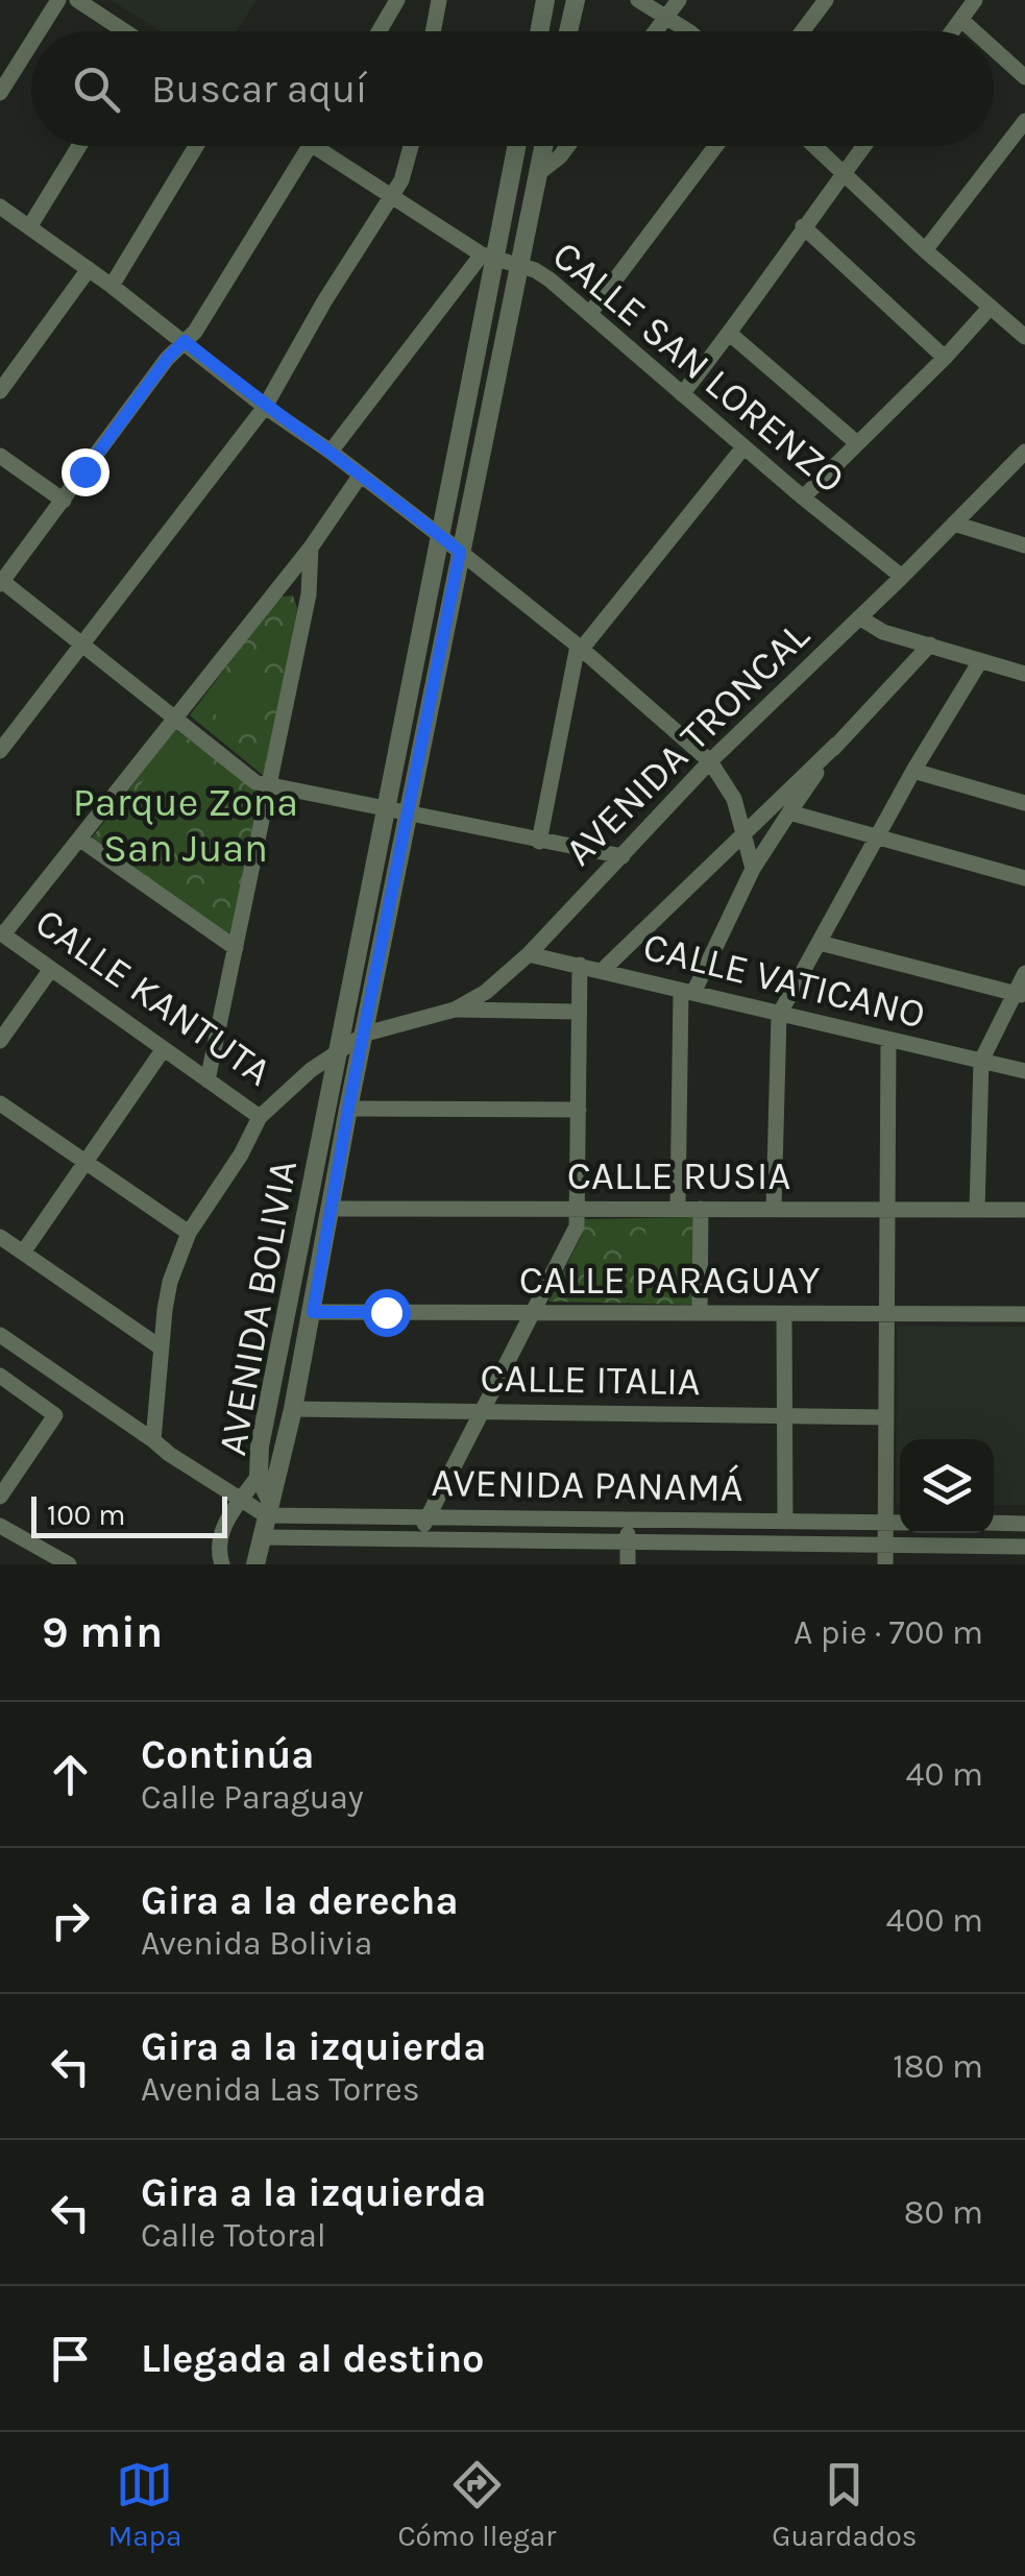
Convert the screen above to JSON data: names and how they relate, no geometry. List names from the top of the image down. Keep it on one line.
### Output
{"streets":{"street":["CALLE SAN LORENZO","AVENIDA TRONCAL","CALLE VATICANO","CALLE KANTUTA","CALLE RUSIA","CALLE PARAGUAY","AVENIDA BOLIVIA","CALLE ITALIA","AVENIDA PANAMÁ"]},"crossings":[["CALLE SAN LORENZO","AVENIDA TRONCAL"],["CALLE SAN LORENZO","AVENIDA BOLIVIA"],["AVENIDA TRONCAL","CALLE VATICANO"],["AVENIDA TRONCAL","CALLE KANTUTA"],["AVENIDA TRONCAL","AVENIDA BOLIVIA"],["CALLE KANTUTA","AVENIDA BOLIVIA"],["CALLE RUSIA","AVENIDA BOLIVIA"],["CALLE PARAGUAY","AVENIDA BOLIVIA"],["AVENIDA BOLIVIA","CALLE ITALIA"],["AVENIDA BOLIVIA","AVENIDA PANAMÁ"]],"parks":["Parque Zona San Juan"],"scale_bar":"100 m","page":{"search":"Buscar aquí","scale":"100 m","heading":["9 min","A pie · 700 m"],"list":[["Continúa","Calle Paraguay","40 m"],["Gira a la derecha","Avenida Bolivia","400 m"],["Gira a la izquierda","Avenida Las Torres","180 m"],["Gira a la izquierda","Calle Totoral","80 m"],"Llegada al destino"],"nav":["Mapa","Cómo llegar","Guardados"]}}
